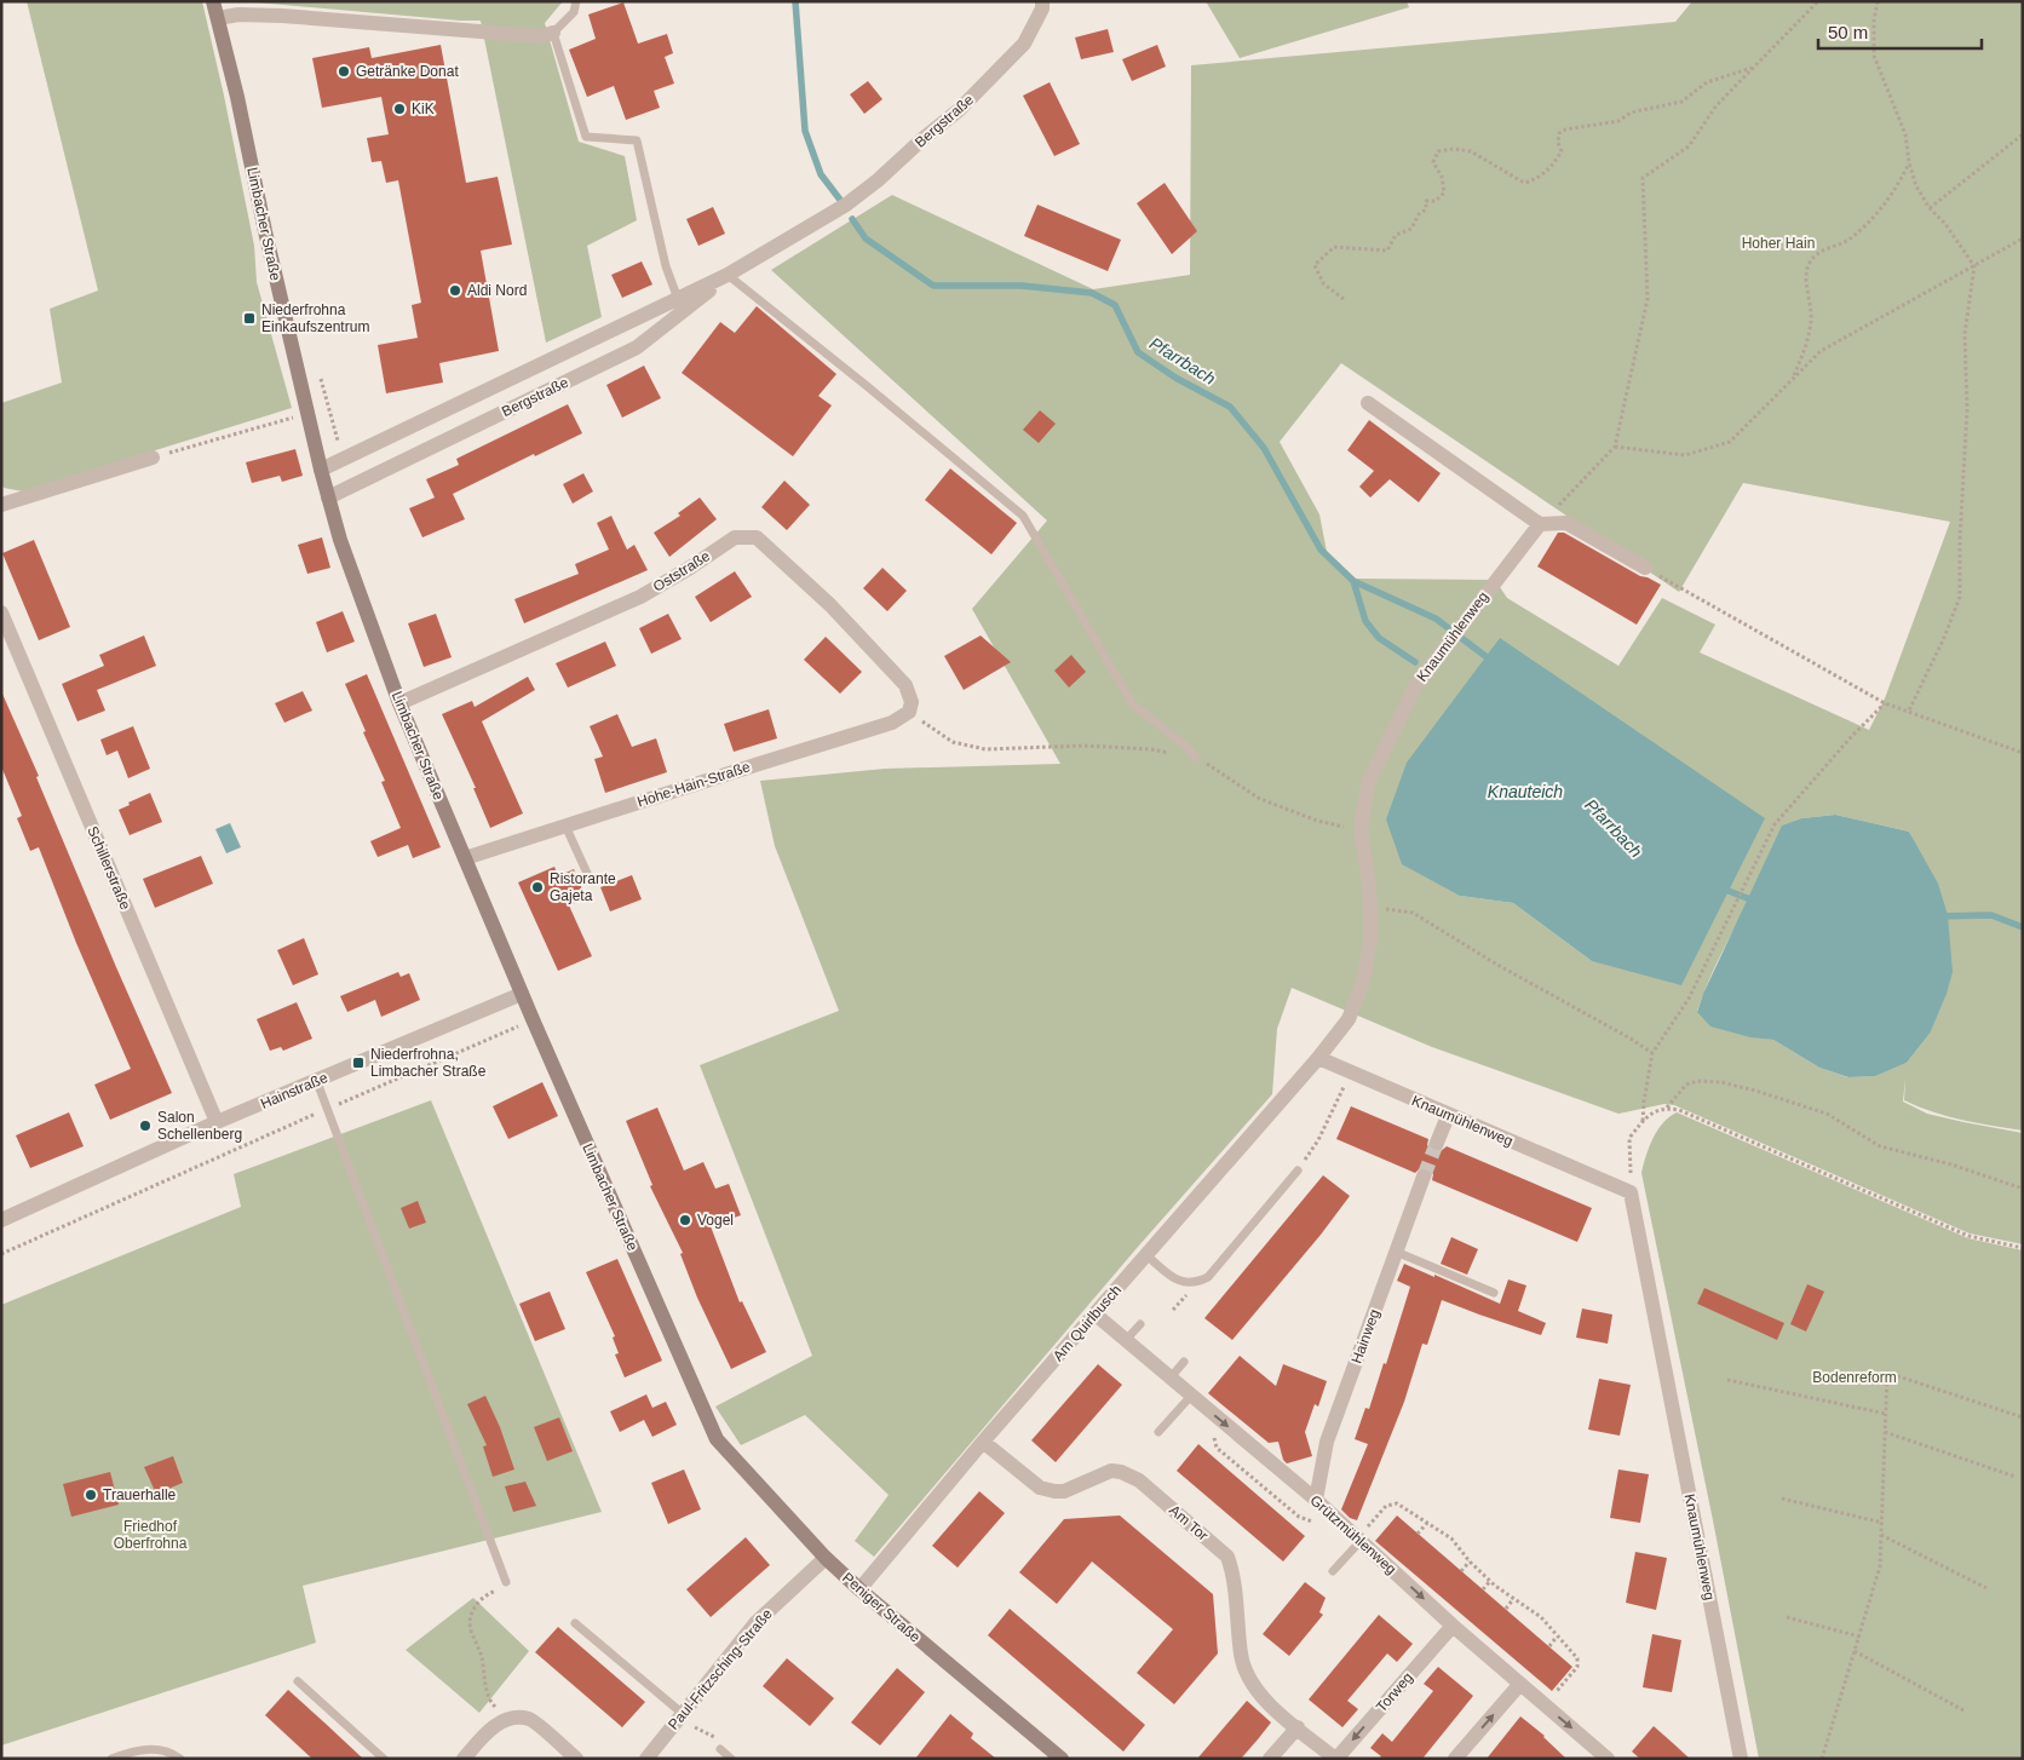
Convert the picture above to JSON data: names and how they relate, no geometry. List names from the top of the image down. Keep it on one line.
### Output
{"streets":{"street":["Bergstraße","Limbacher Straße","Oststraße","Knaumühlenweg","Hohe-Hain-Straße","Schillerstraße","Hainstraße","Am Quirlbusch","Hainweg","Am Tor","Grützmühlenweg","Peniger Straße","Paul-Fritzsching-Straße","Torweg"]},"crossings":[["Bergstraße","Limbacher Straße"],["Limbacher Straße","Oststraße"],["Limbacher Straße","Hohe-Hain-Straße"],["Limbacher Straße","Hainstraße"],["Limbacher Straße","Peniger Straße"],["Oststraße","Hohe-Hain-Straße"],["Knaumühlenweg","Am Quirlbusch"],["Schillerstraße","Hainstraße"],["Am Quirlbusch","Am Tor"],["Am Quirlbusch","Grützmühlenweg"],["Am Quirlbusch","Peniger Straße"],["Hainweg","Grützmühlenweg"],["Am Tor","Torweg"],["Grützmühlenweg","Torweg"],["Peniger Straße","Paul-Fritzsching-Straße"]],"one_way":["Grützmühlenweg"],"water":["Pfarrbach","Knauteich"],"parks":["Hoher Hain","Bodenreform","Friedhof Oberfrohna"],"places":{"other":["Getränke Donat","KiK","Aldi Nord","Ristorante Gajeta","Salon Schellenberg","Vogel","Trauerhalle"],"transit":["Niederfrohna Einkaufszentrum","Niederfrohna, Limbacher Straße"]},"scale_bar":"50 m"}
